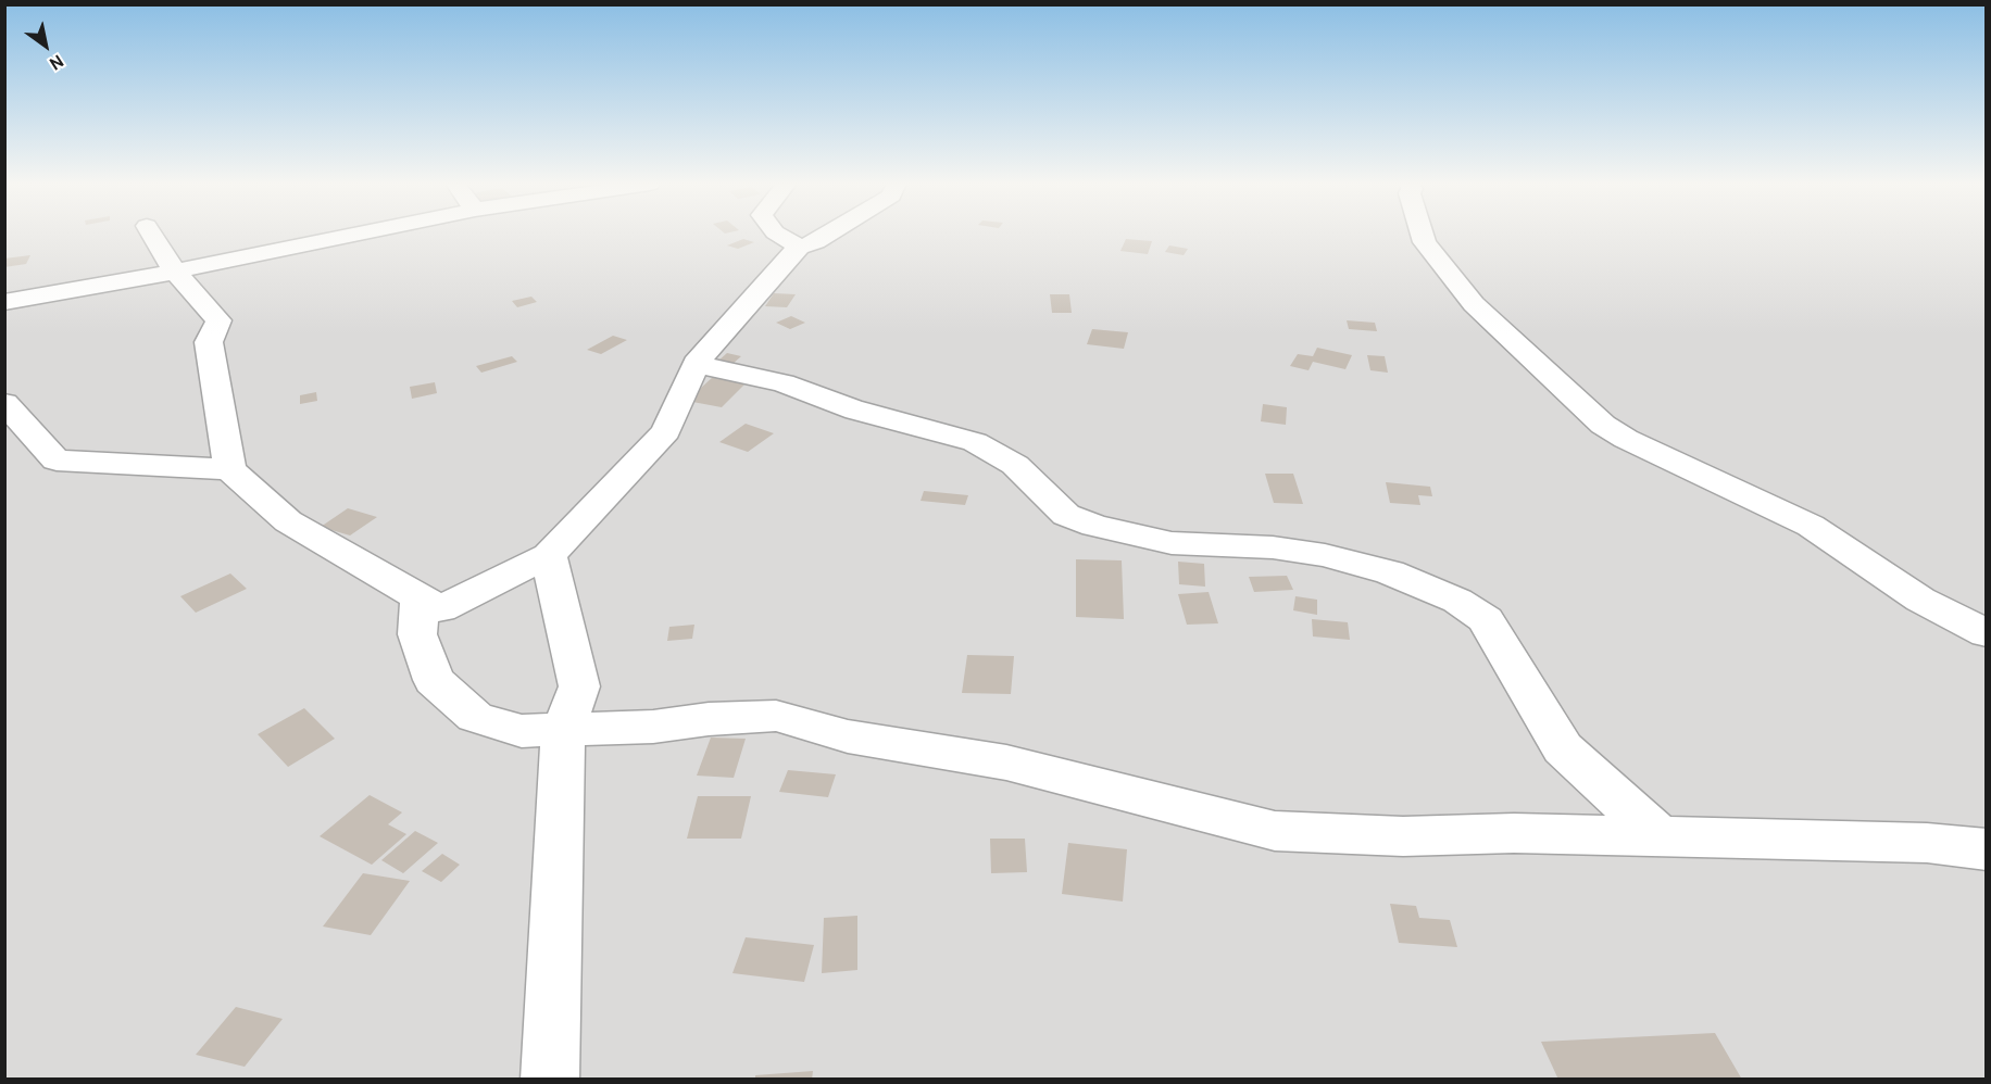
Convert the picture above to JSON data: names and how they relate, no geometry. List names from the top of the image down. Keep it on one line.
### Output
{"north":"bottom right"}
